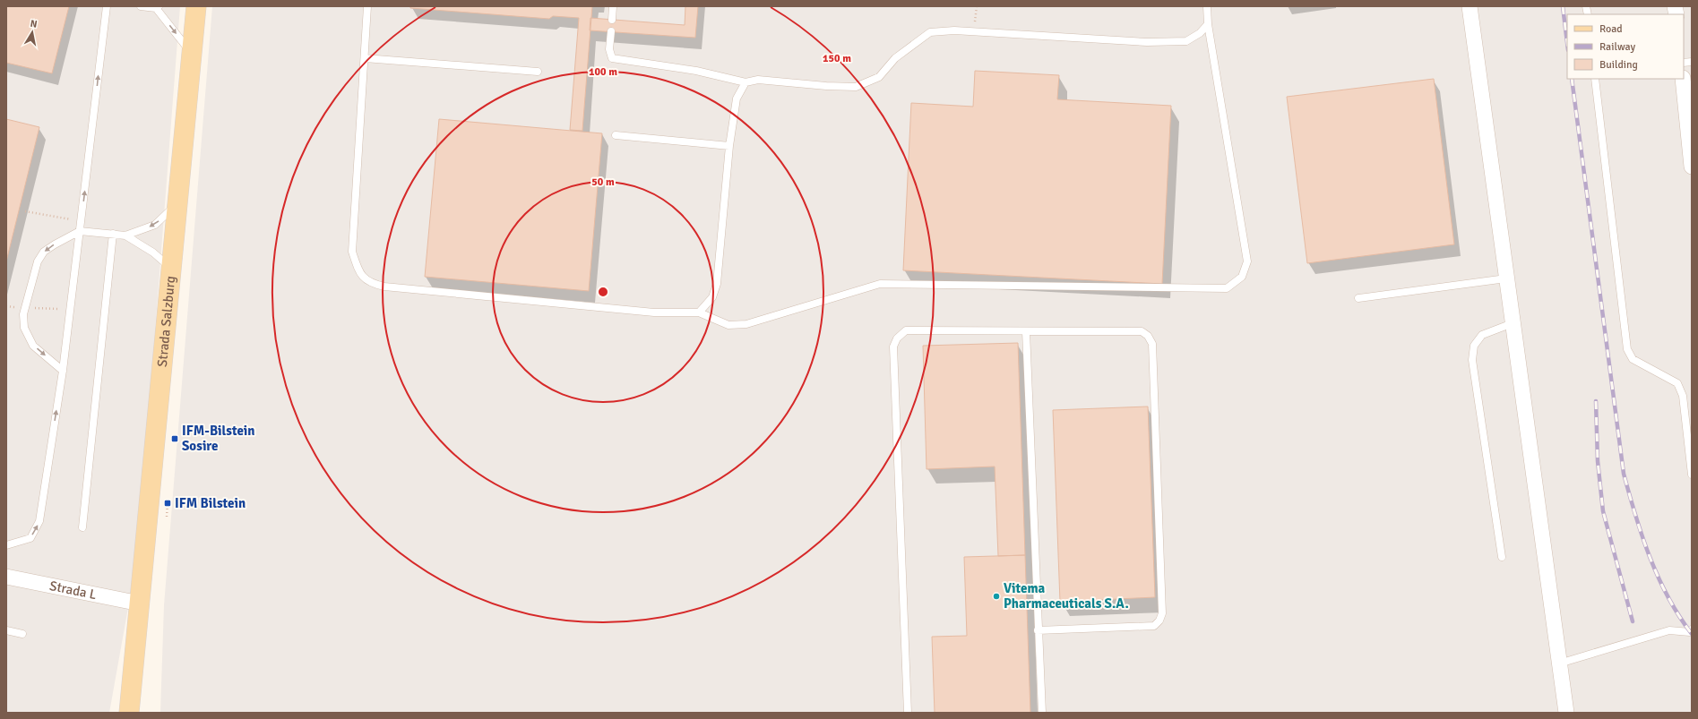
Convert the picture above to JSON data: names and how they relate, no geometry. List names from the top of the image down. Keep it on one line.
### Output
{"streets":{"main road":["Strada Salzburg"],"street":["Strada L"]},"crossings":[["Strada Salzburg","Strada L"]],"places":{"transit":["IFM-Bilstein Sosire","IFM Bilstein"],"other":["Vitema Pharmaceuticals S.A."]},"legend":["Road","Railway","Building"],"north":"top","rings":["150 m","100 m","50 m"]}
